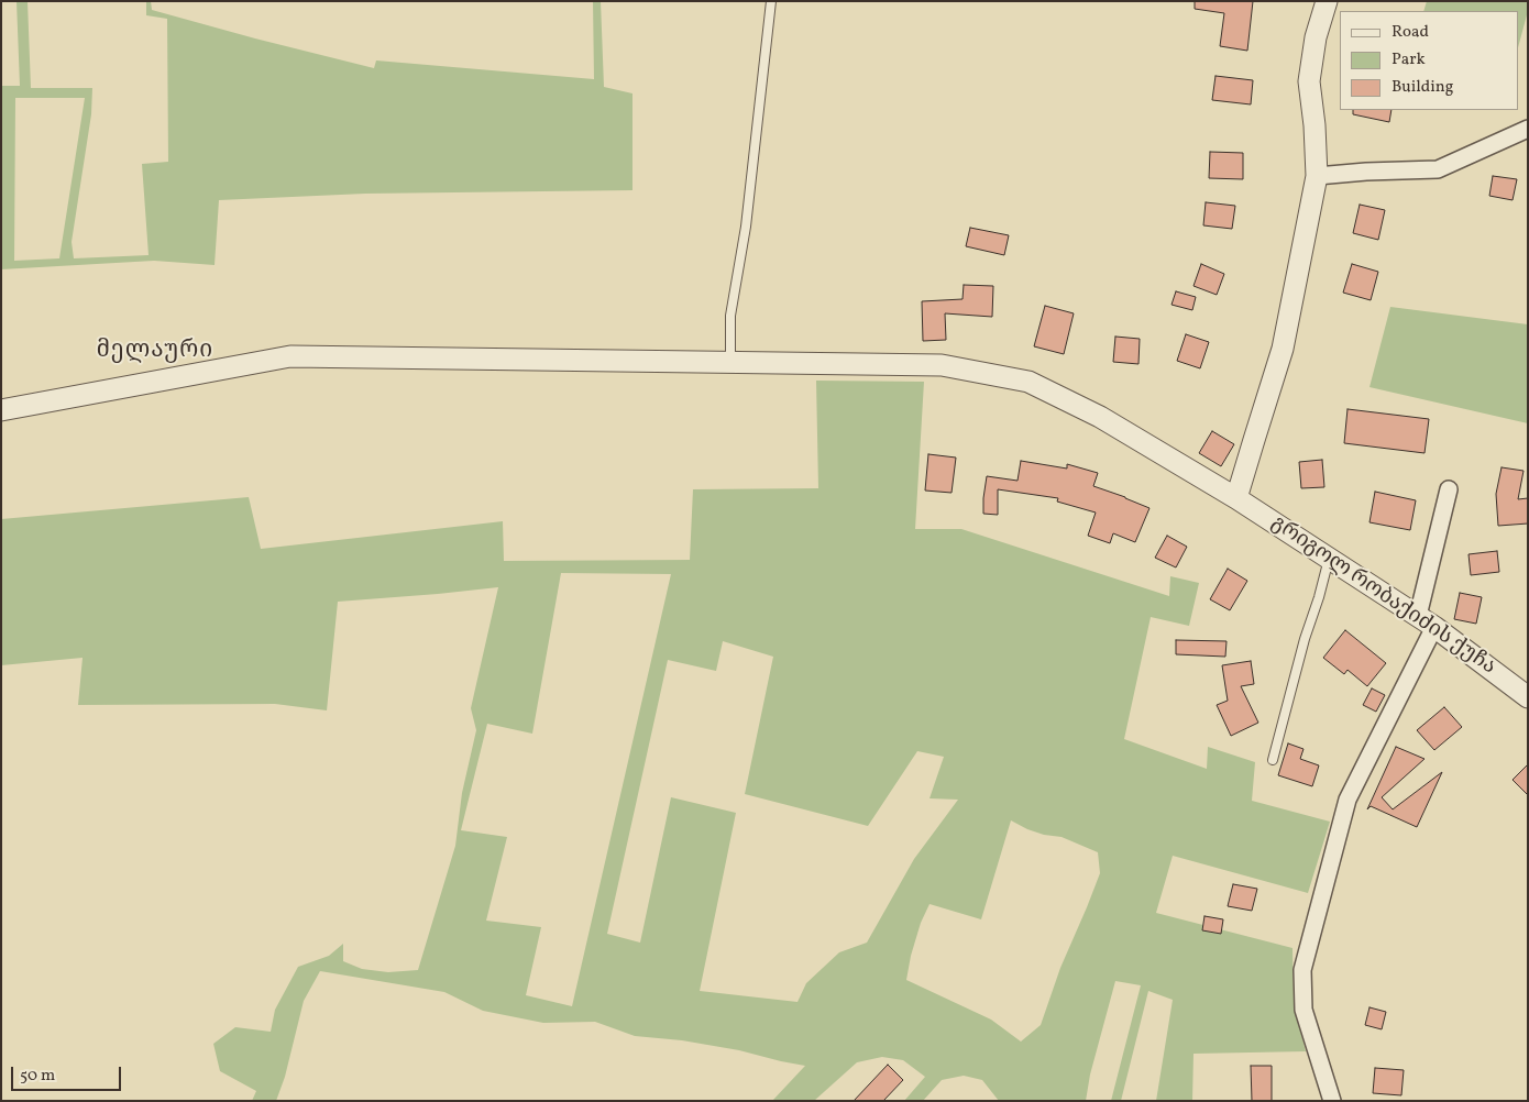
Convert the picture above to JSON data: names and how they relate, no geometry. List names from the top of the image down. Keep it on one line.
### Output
{"streets":{"street":["გრიგოლ რობაქიძის ქუჩა"]},"districts":["მელაური"],"legend":["Road","Park","Building"],"scale_bar":"50 m"}
